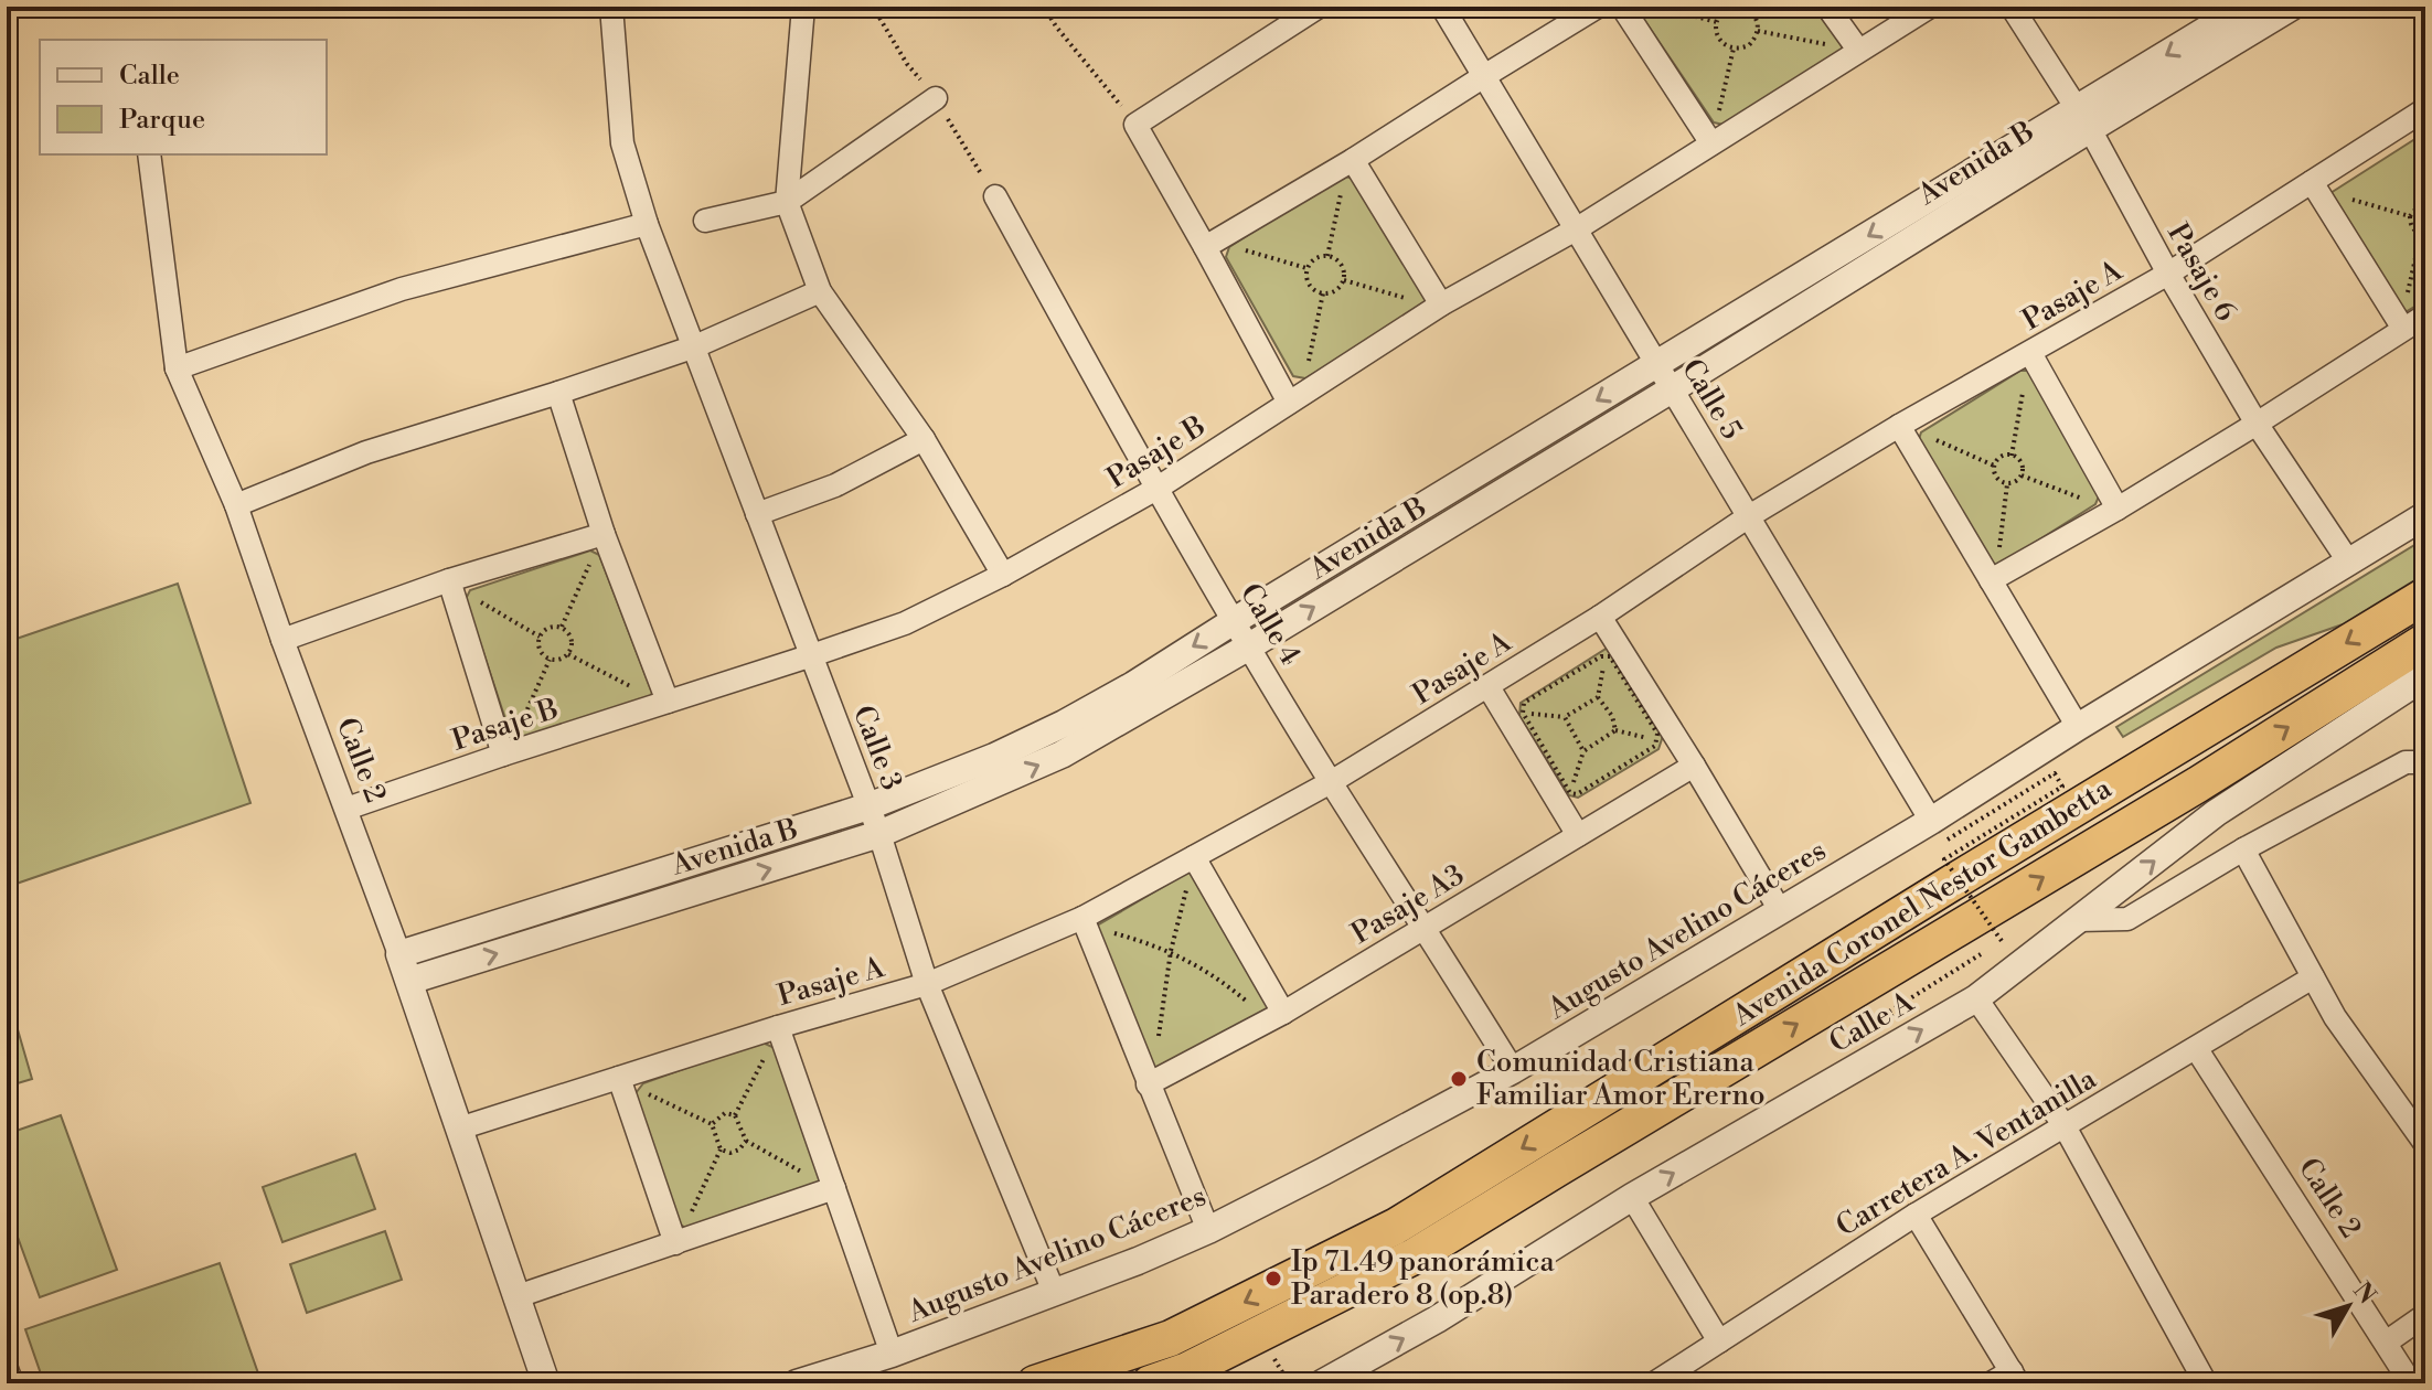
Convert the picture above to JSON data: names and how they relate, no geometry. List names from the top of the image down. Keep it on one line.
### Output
{"streets":{"highway":["Avenida Coronel Nestor Gambetta"],"street":["Avenida B","Pasaje 6","Pasaje A","Calle 5","Pasaje B","Calle 4","Calle 3","Calle 2","Pasaje A3","Augusto Avelino Cáceres","Calle A","Carretera A. Ventanilla"]},"crossings":[["Avenida B","Pasaje 6"],["Avenida B","Calle 5"],["Avenida B","Calle 4"],["Avenida B","Calle 3"],["Avenida B","Calle 2"],["Pasaje 6","Pasaje A"],["Pasaje 6","Augusto Avelino Cáceres"],["Pasaje A","Calle 5"],["Pasaje A","Calle 4"],["Pasaje A","Calle 3"],["Pasaje A","Calle 2"],["Calle 5","Pasaje B"],["Calle 5","Augusto Avelino Cáceres"],["Pasaje B","Calle 4"],["Pasaje B","Calle 3"],["Pasaje B","Calle 2"],["Calle 4","Pasaje A3"],["Calle 4","Augusto Avelino Cáceres"],["Calle 3","Augusto Avelino Cáceres"],["Calle 2","Carretera A. Ventanilla"]],"places":["Comunidad Cristiana Familiar Amor Ererno","Ip 71.49 panorámica Paradero 8 (op.8)"],"legend":["Calle","Parque"],"north":"top right"}
